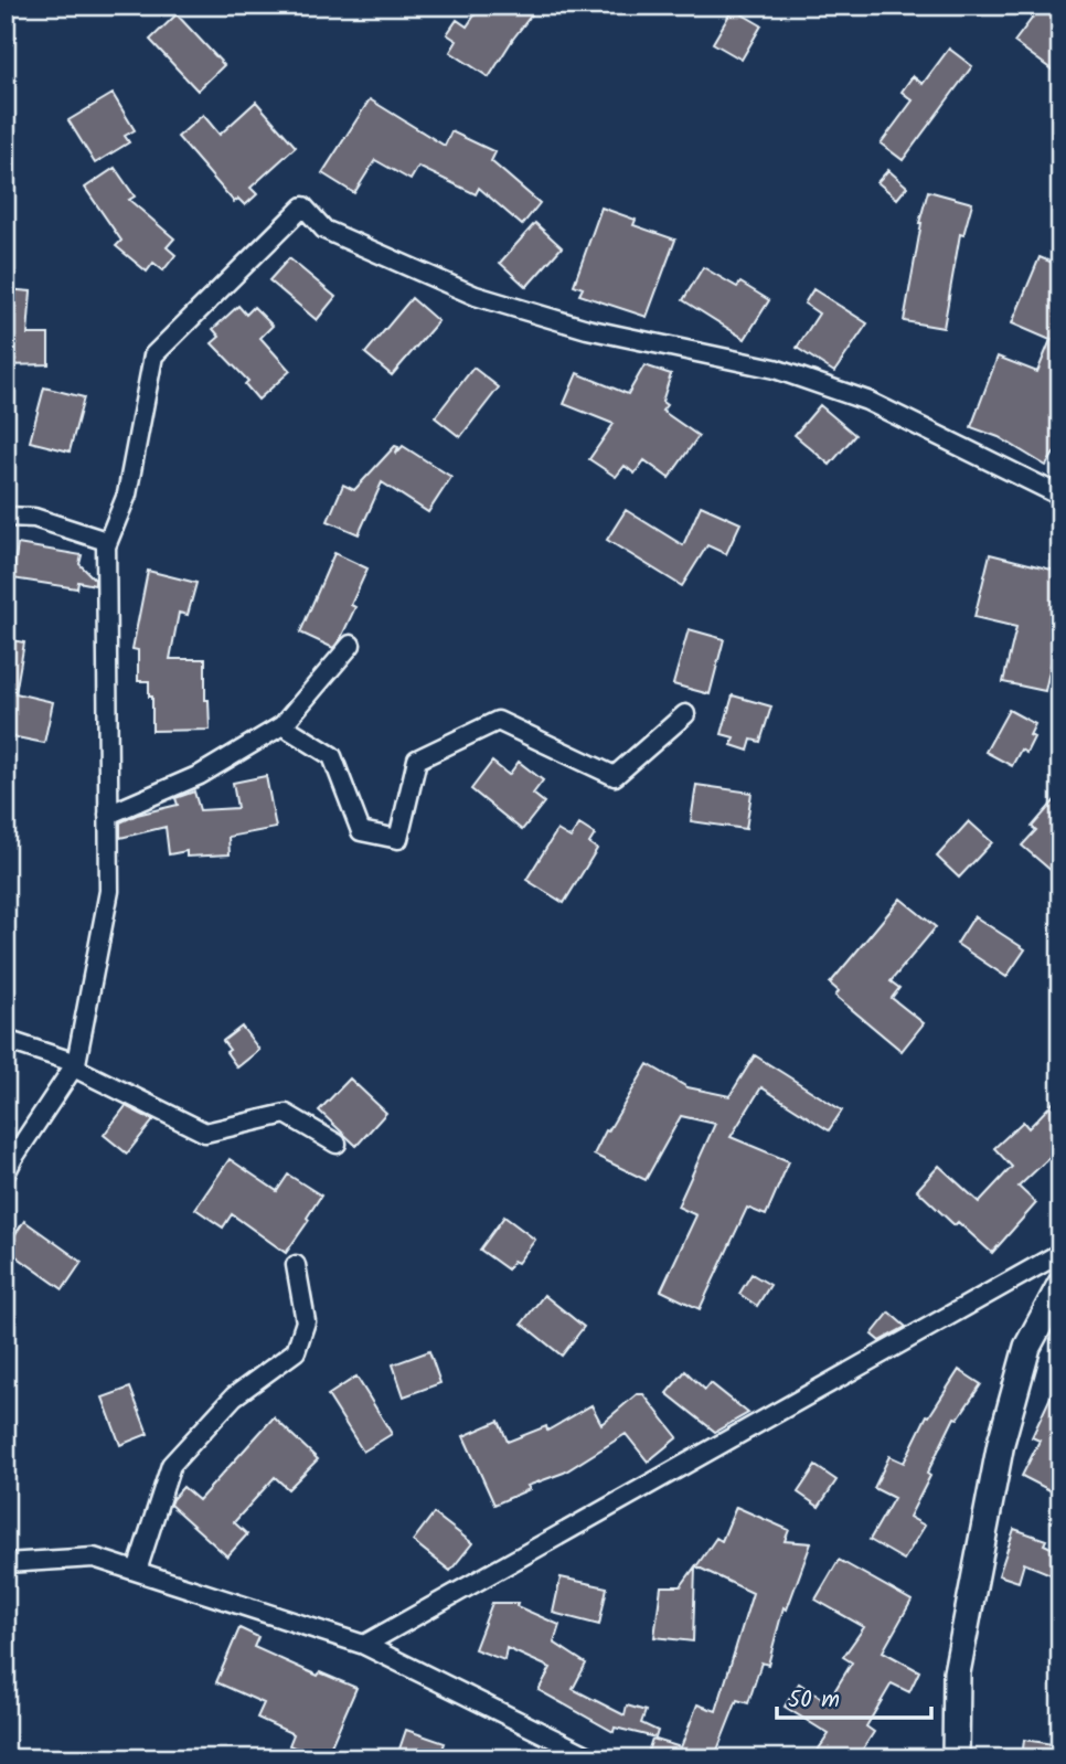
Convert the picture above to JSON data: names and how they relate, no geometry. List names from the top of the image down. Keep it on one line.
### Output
{"scale_bar":"50 m"}
